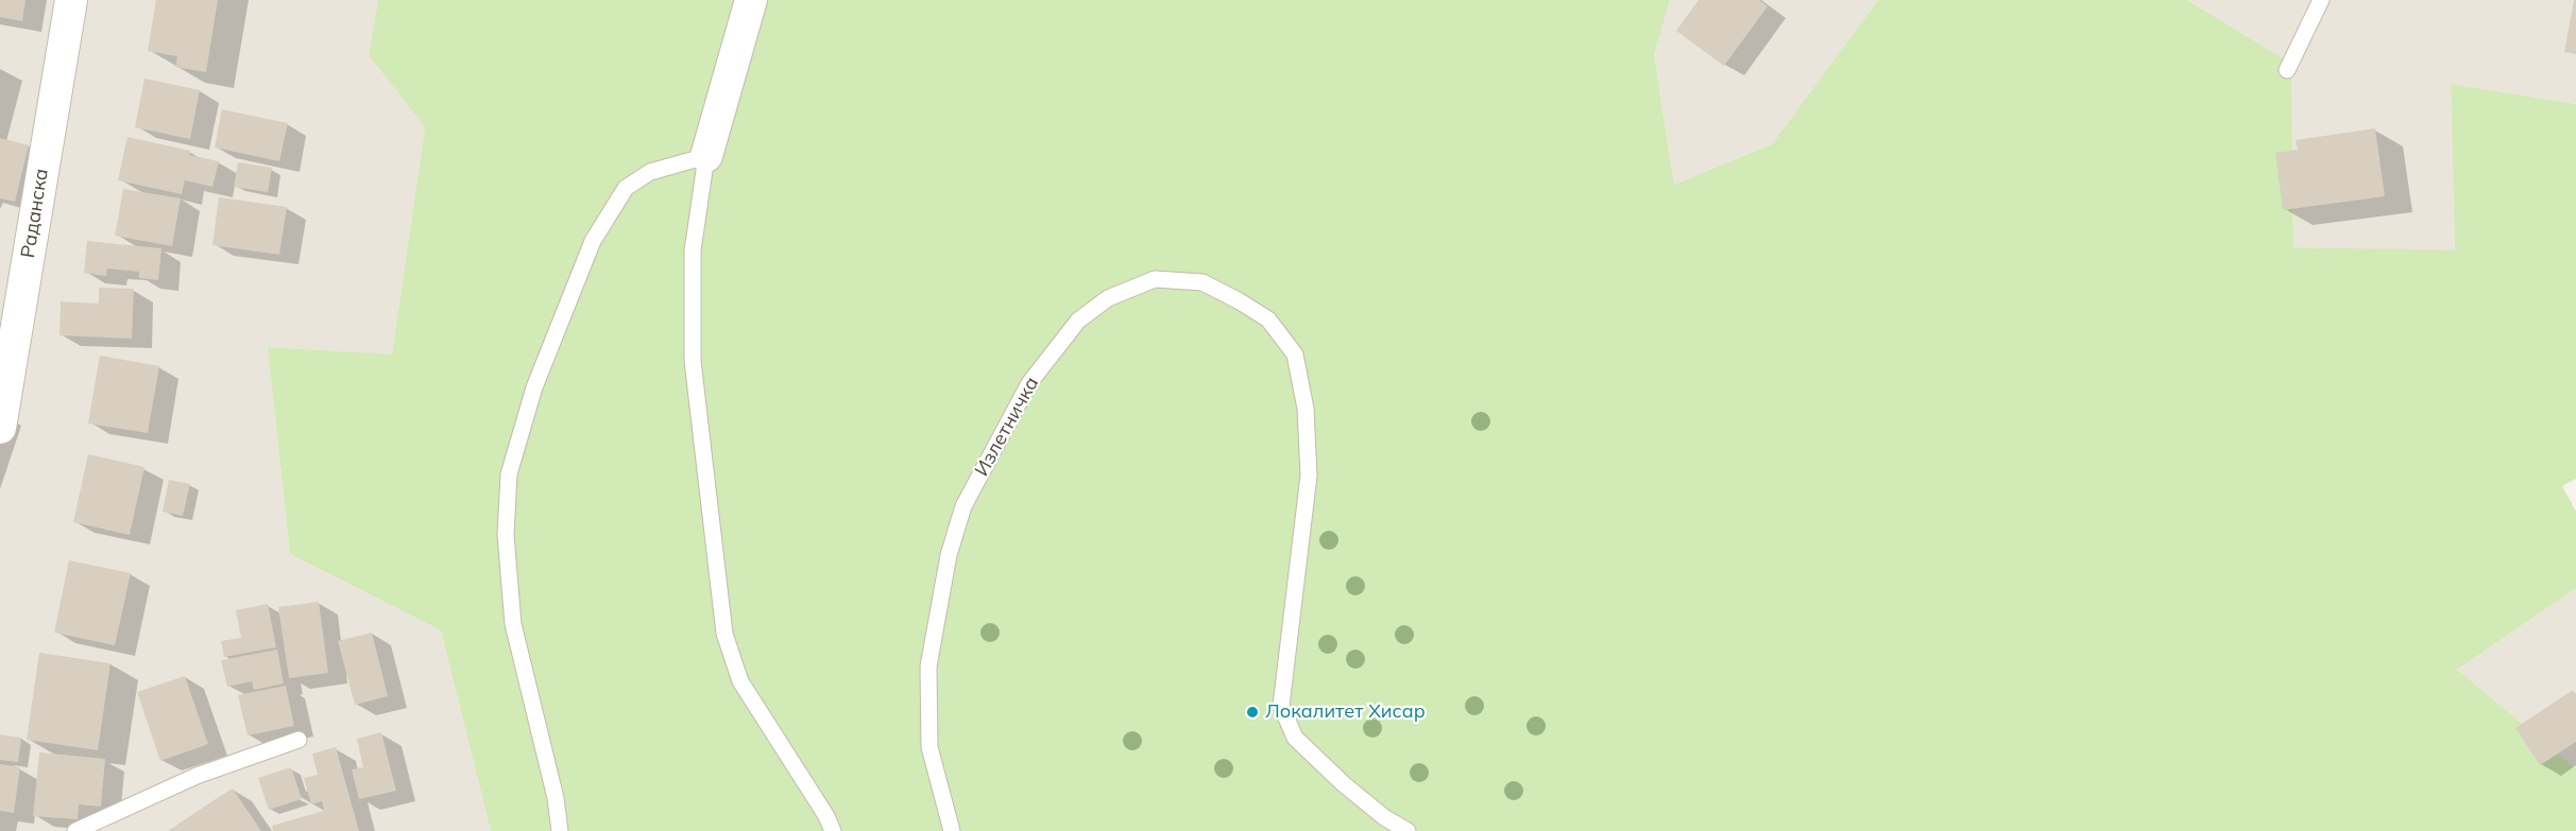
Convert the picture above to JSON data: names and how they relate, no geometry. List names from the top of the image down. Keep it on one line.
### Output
{"streets":{"street":["Раданска"],"lane":["Излетничка"]},"places":["Локалитет Хисар"]}
